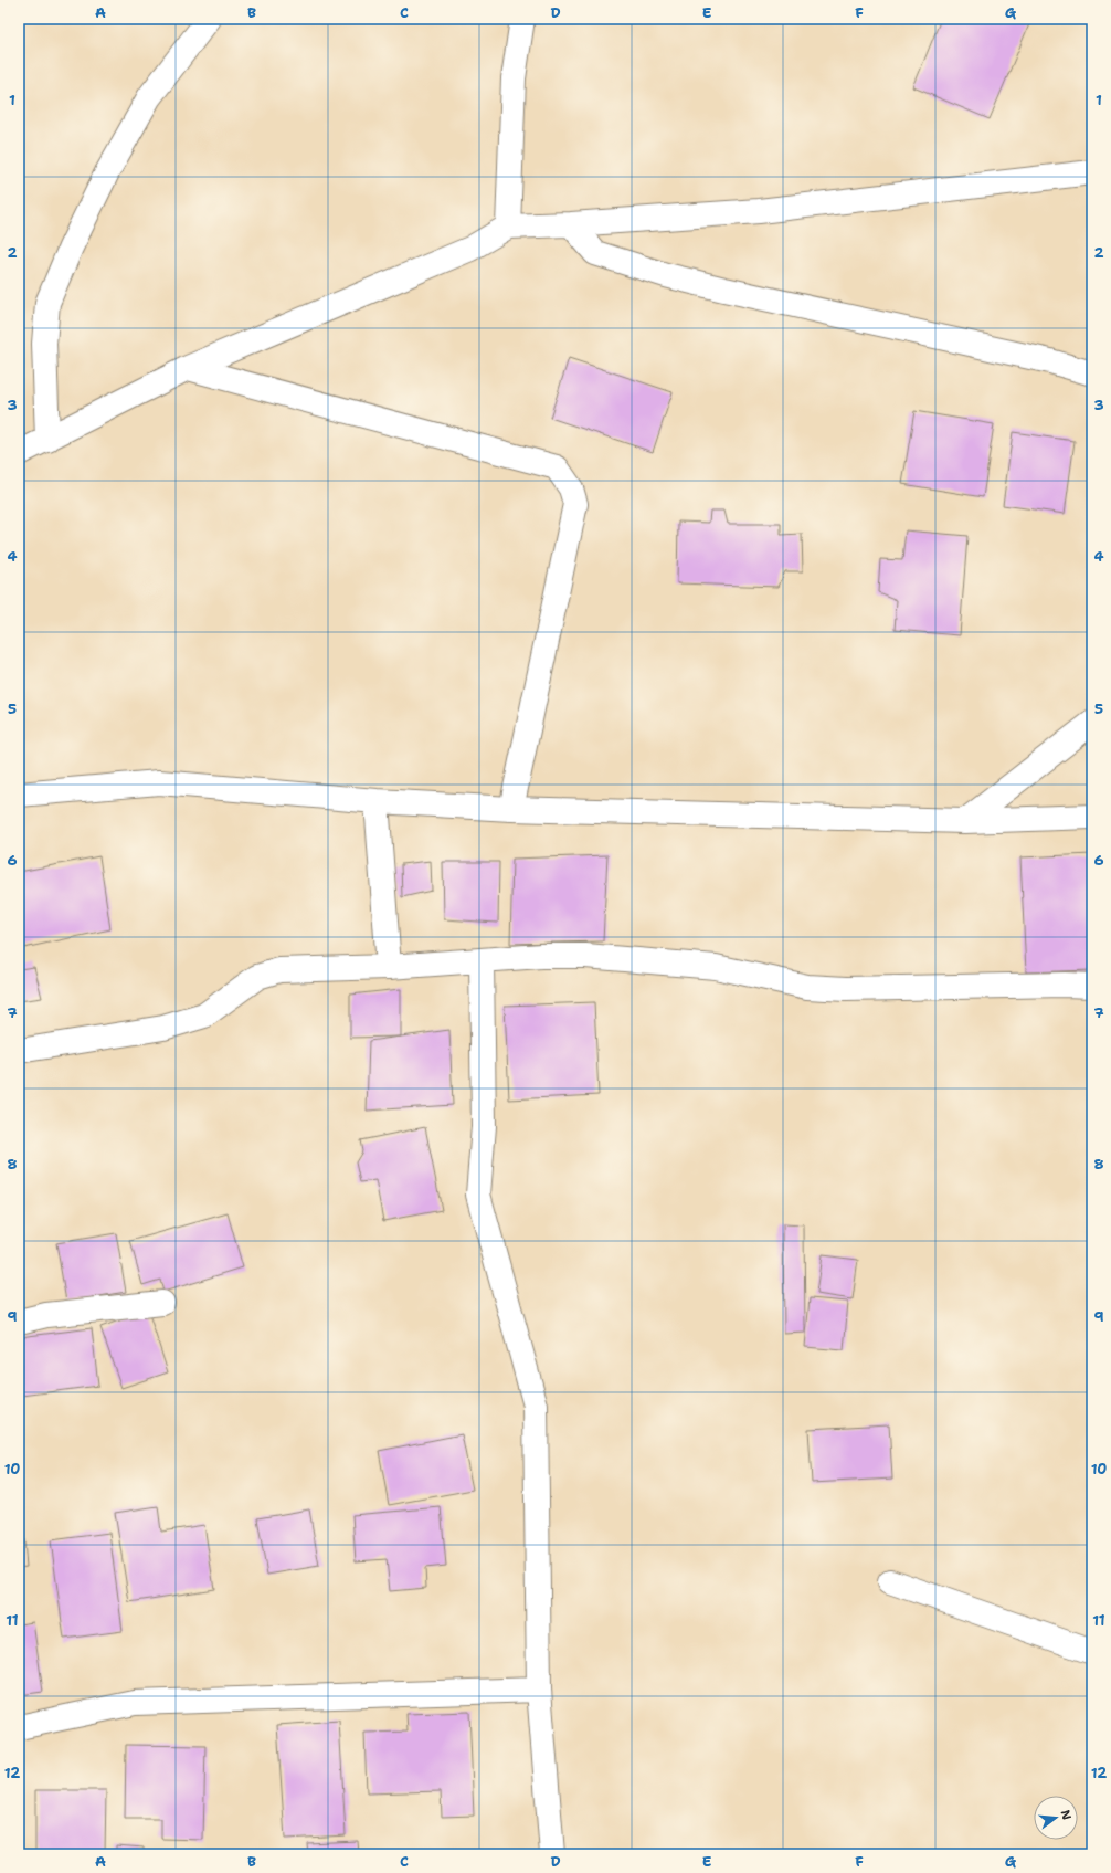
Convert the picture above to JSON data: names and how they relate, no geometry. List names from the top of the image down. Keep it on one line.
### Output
{"north":"right","grid":{"columns":["A","B","C","D","E","F","G"],"rows":["1","2","3","4","5","6","7","8","9","10","11","12"]}}
